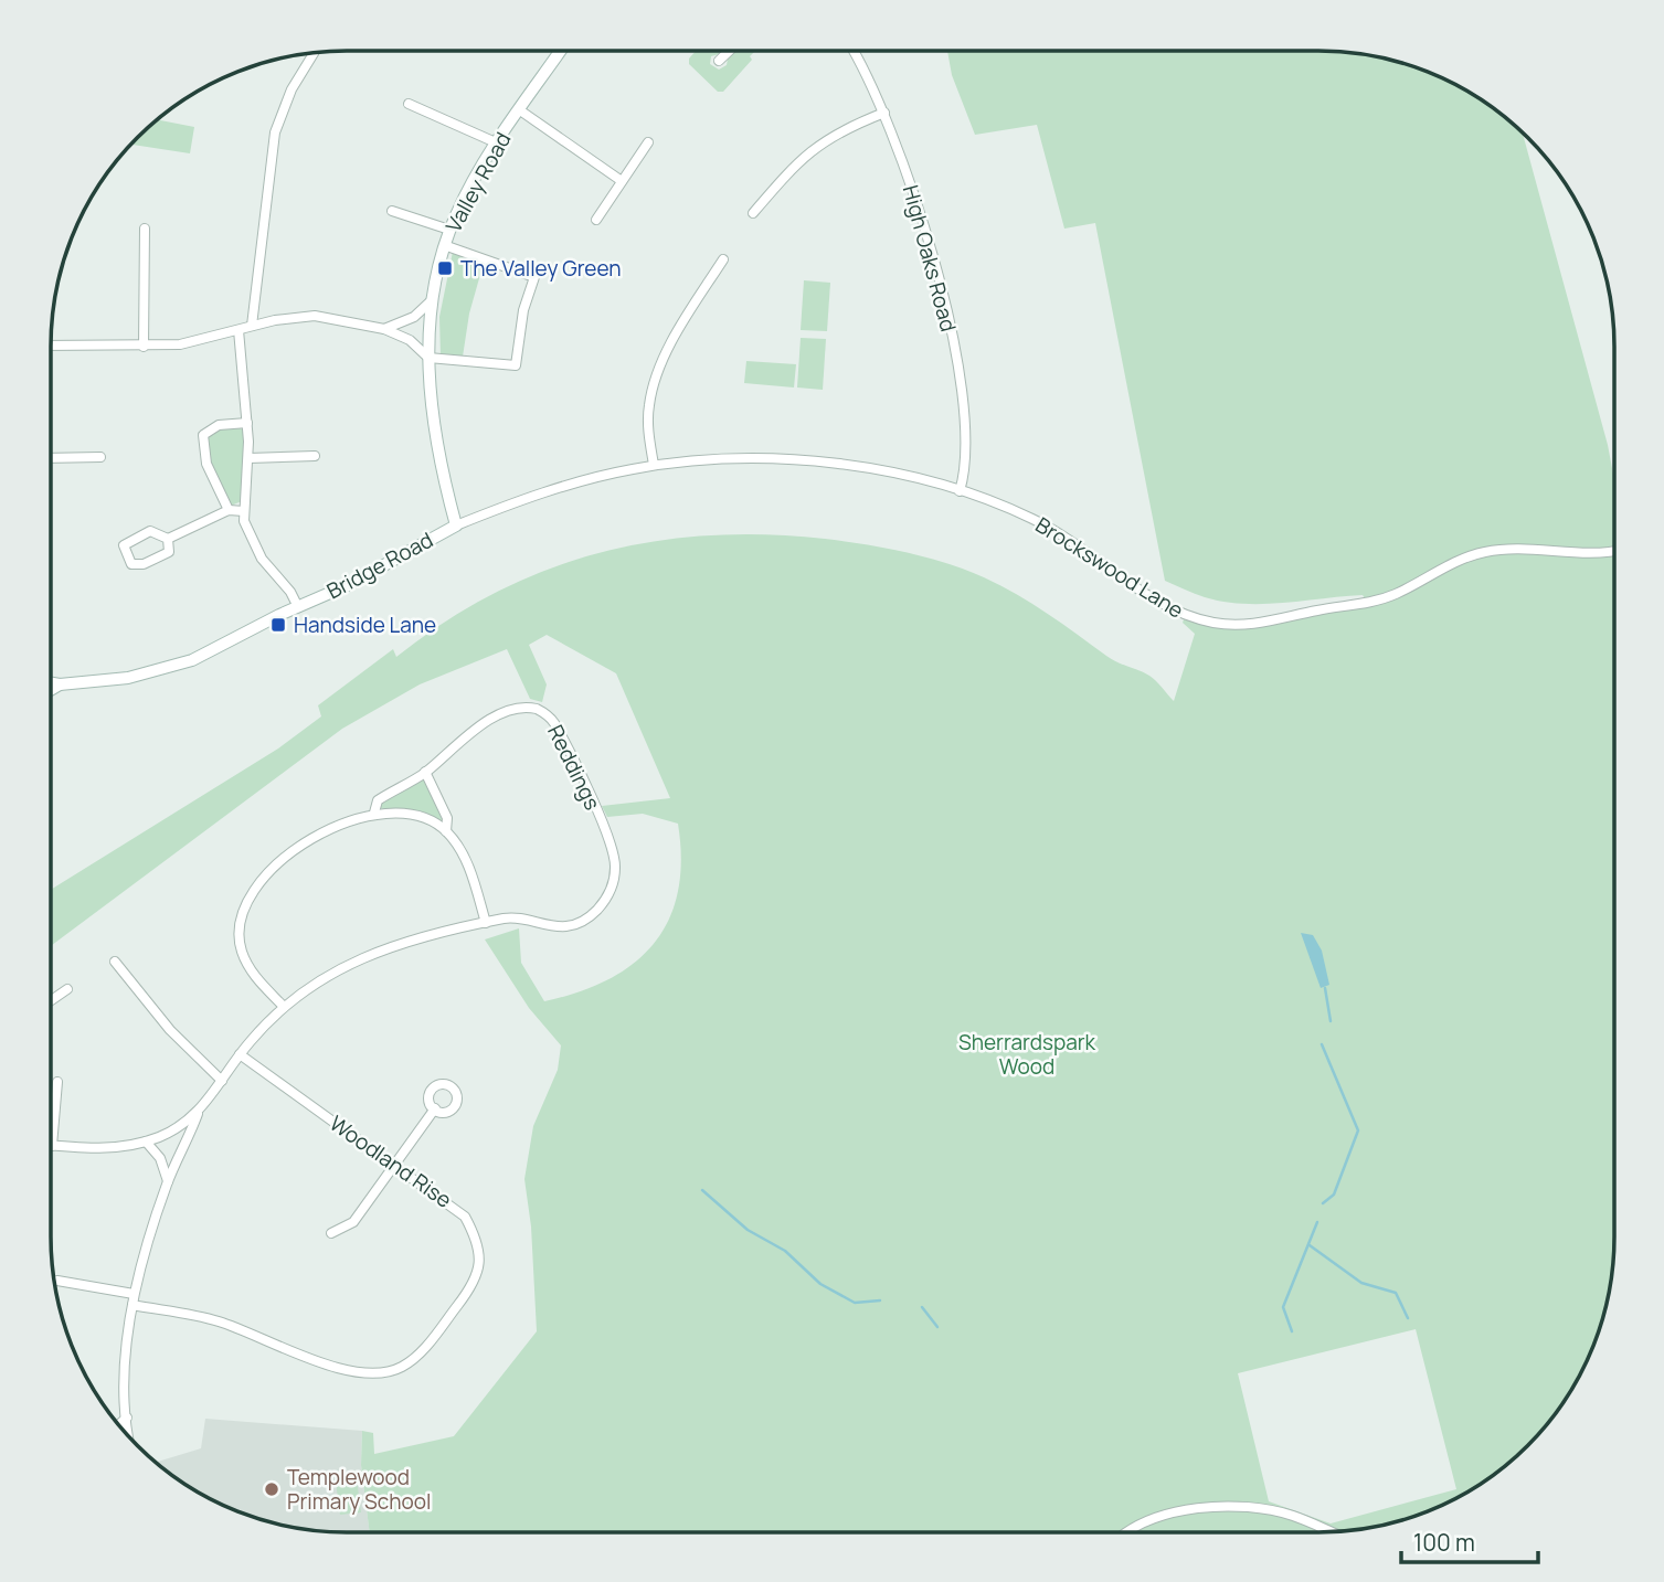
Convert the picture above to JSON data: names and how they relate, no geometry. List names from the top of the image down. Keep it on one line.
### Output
{"streets":{"main road":["Valley Road","Bridge Road"],"street":["High Oaks Road","Brockswood Lane","Reddings","Woodland Rise"]},"crossings":[["Valley Road","Bridge Road"],["Valley Road","Brockswood Lane"],["High Oaks Road","Brockswood Lane"],["Bridge Road","Brockswood Lane"]],"parks":["Sherrardspark Wood"],"places":{"transit":["The Valley Green","Handside Lane"],"other":["Templewood Primary School"]},"scale_bar":"100 m"}
